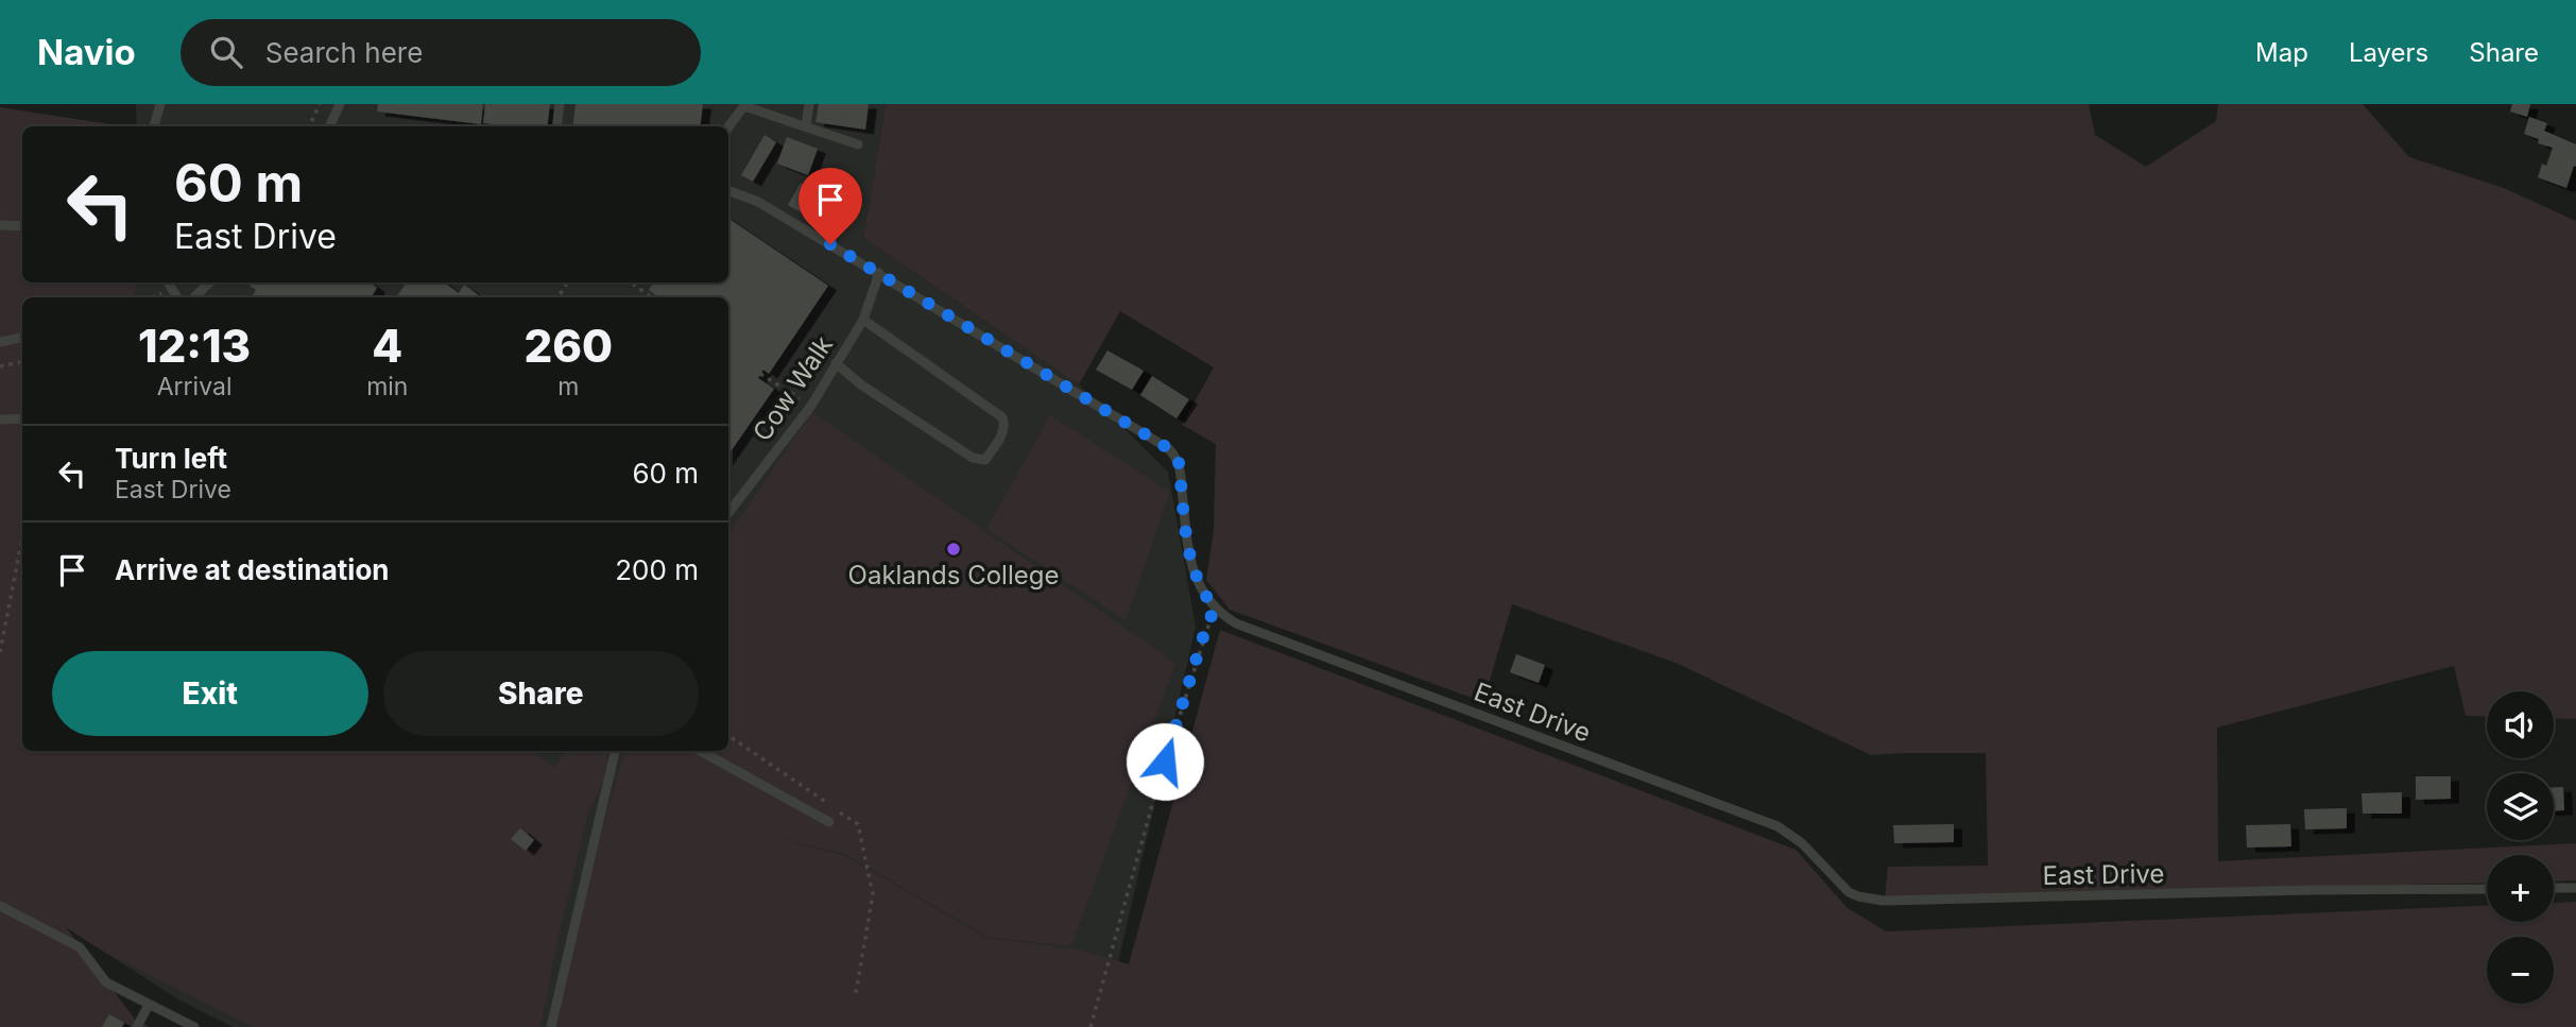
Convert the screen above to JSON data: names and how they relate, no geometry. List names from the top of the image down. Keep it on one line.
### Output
{"streets":{"lane":["Cow Walk","East Drive"]},"crossings":[["Cow Walk","East Drive"]],"places":["Oaklands College"],"page":{"header":"Navio","search":"Search here","nav":["Map","Layers","Share"],"turn":["60 m","East Drive"],"eta":["12:13","Arrival","4","min","260","m"],"list":[{"name":"Turn left","note":"East Drive","value":"60 m"},{"name":"Arrive at destination","value":"200 m"}],"buttons":["Exit","Share"],"map_buttons":["+","−"]}}
